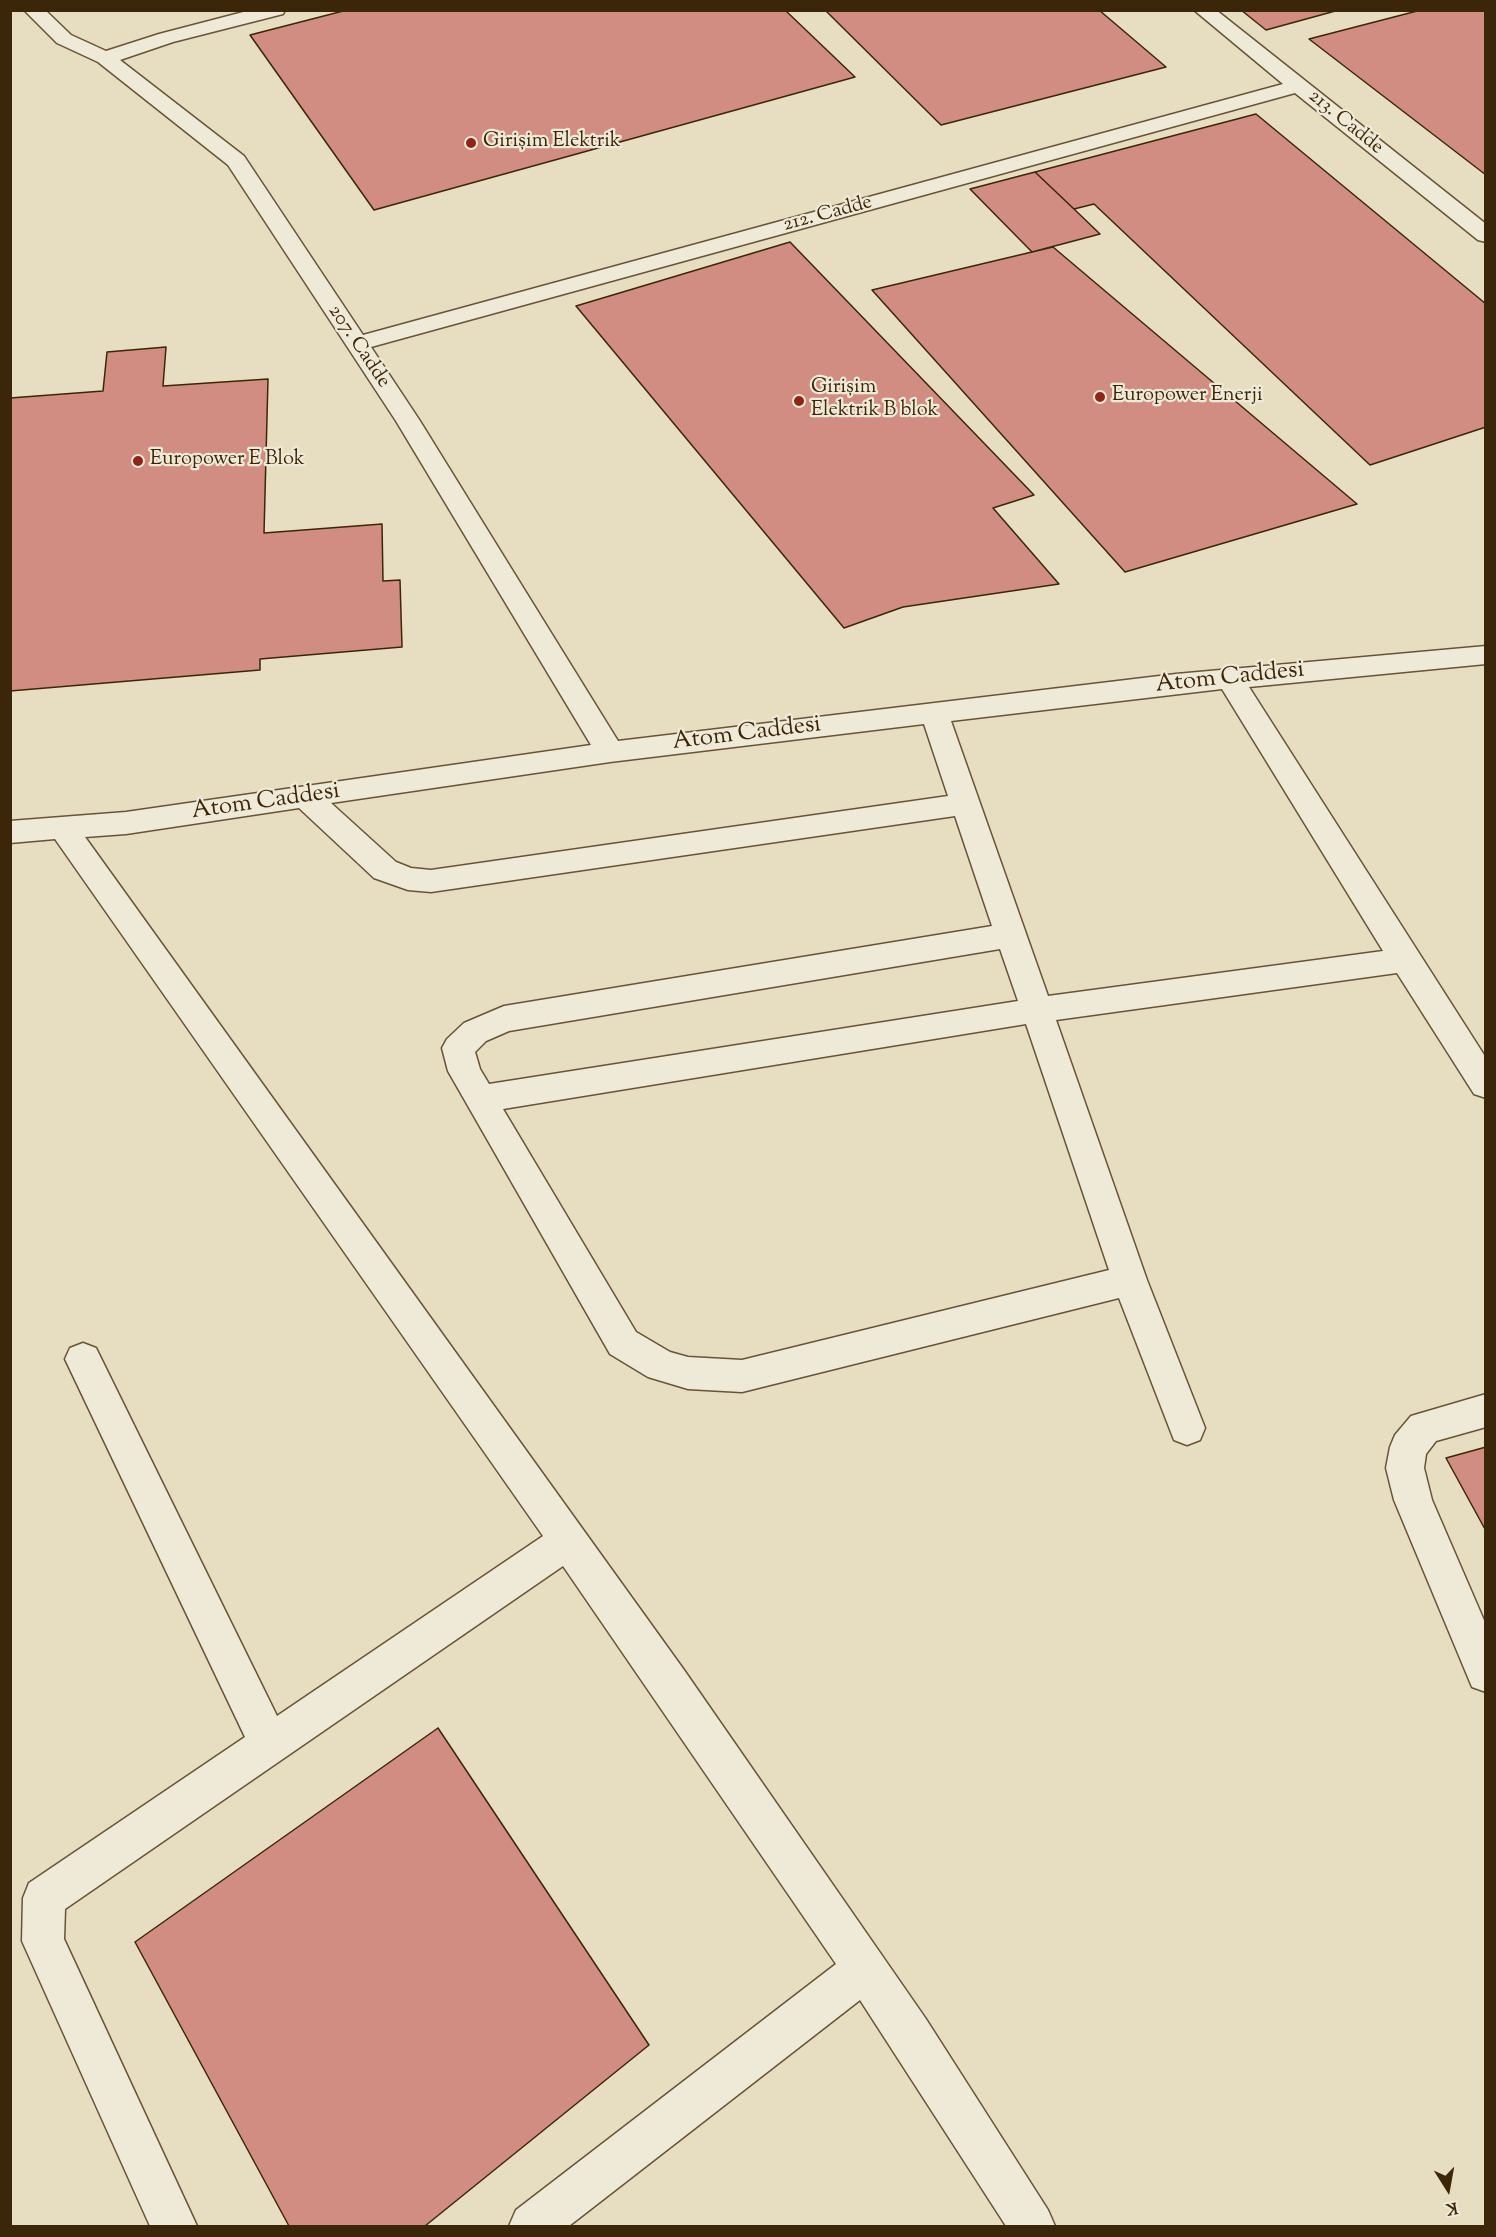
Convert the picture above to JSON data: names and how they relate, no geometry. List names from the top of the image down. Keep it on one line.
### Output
{"streets":{"street":["213. Cadde","212. Cadde","207. Cadde","Atom Caddesi"]},"crossings":[["213. Cadde","212. Cadde"],["212. Cadde","207. Cadde"],["207. Cadde","Atom Caddesi"]],"places":["Girişim Elektrik","Europower Enerji","Girişim Elektrik B blok","Europower E Blok"],"north":"bottom"}
